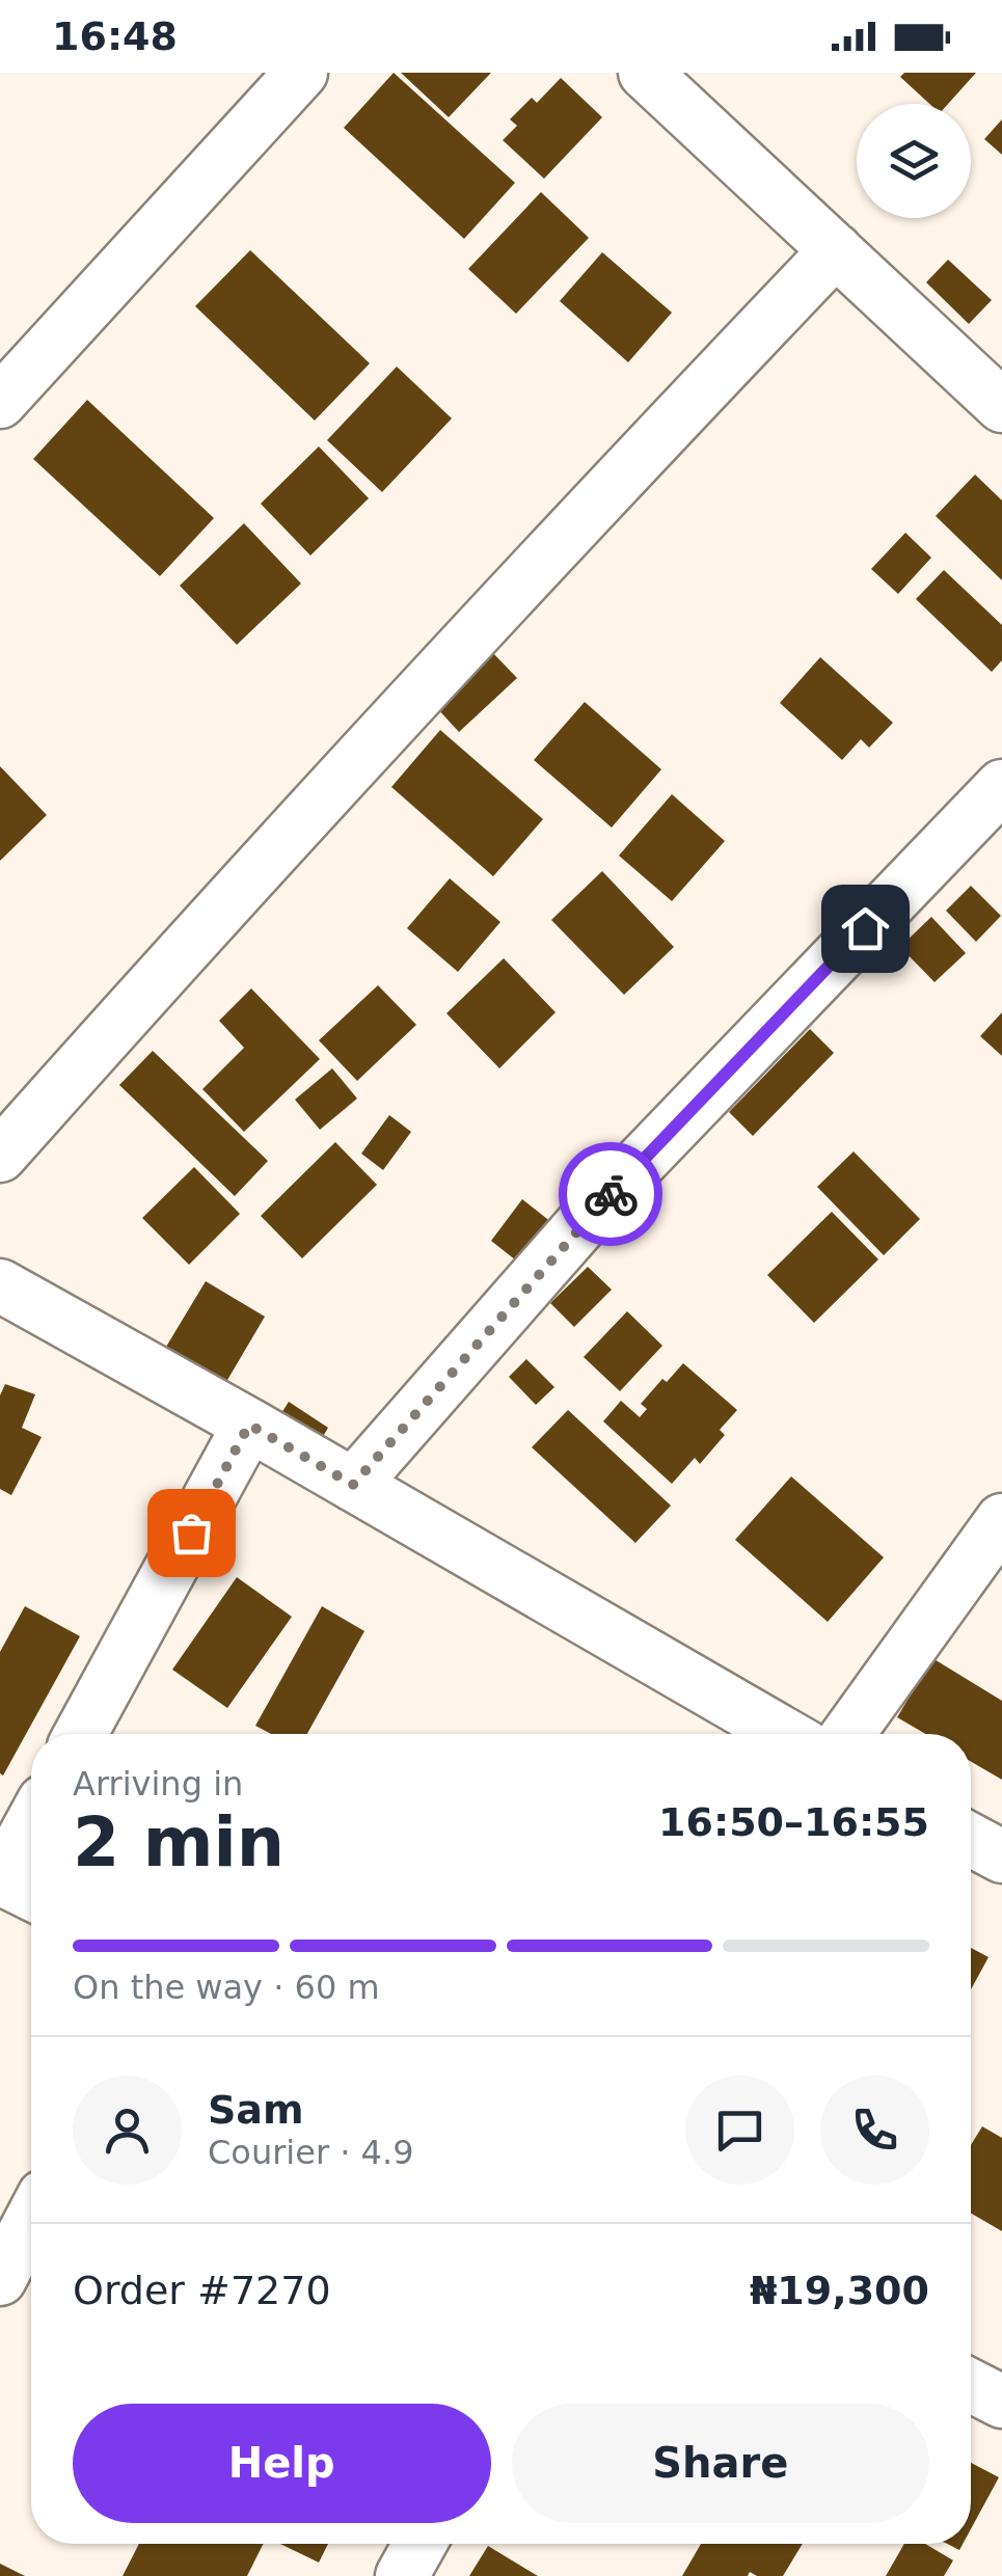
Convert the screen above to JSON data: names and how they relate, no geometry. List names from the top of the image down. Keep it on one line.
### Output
{"page":{"status":"16:48","heading":["2 min","Arriving in","16:50–16:55"],"panel":["Sam","Courier · 4.9","Order #7270","₦19,300"],"bar":"On the way · 60 m","buttons":["Help","Share"]}}
